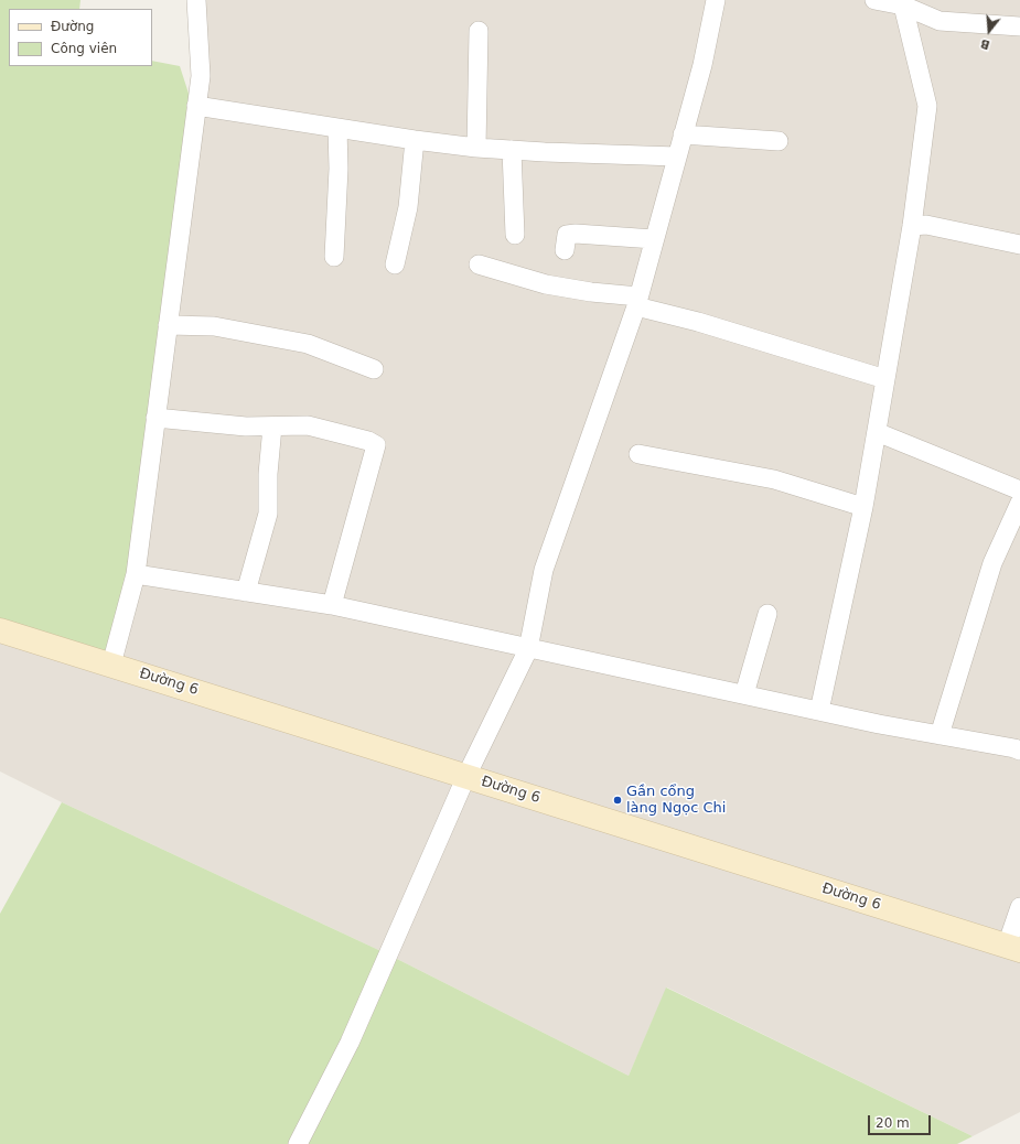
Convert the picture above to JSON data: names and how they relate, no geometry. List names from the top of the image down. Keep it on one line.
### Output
{"streets":{"main road":["Đường 6"]},"places":["Gần cổng làng Ngọc Chi"],"legend":["Đường","Công viên"],"scale_bar":"20 m","north":"bottom"}
